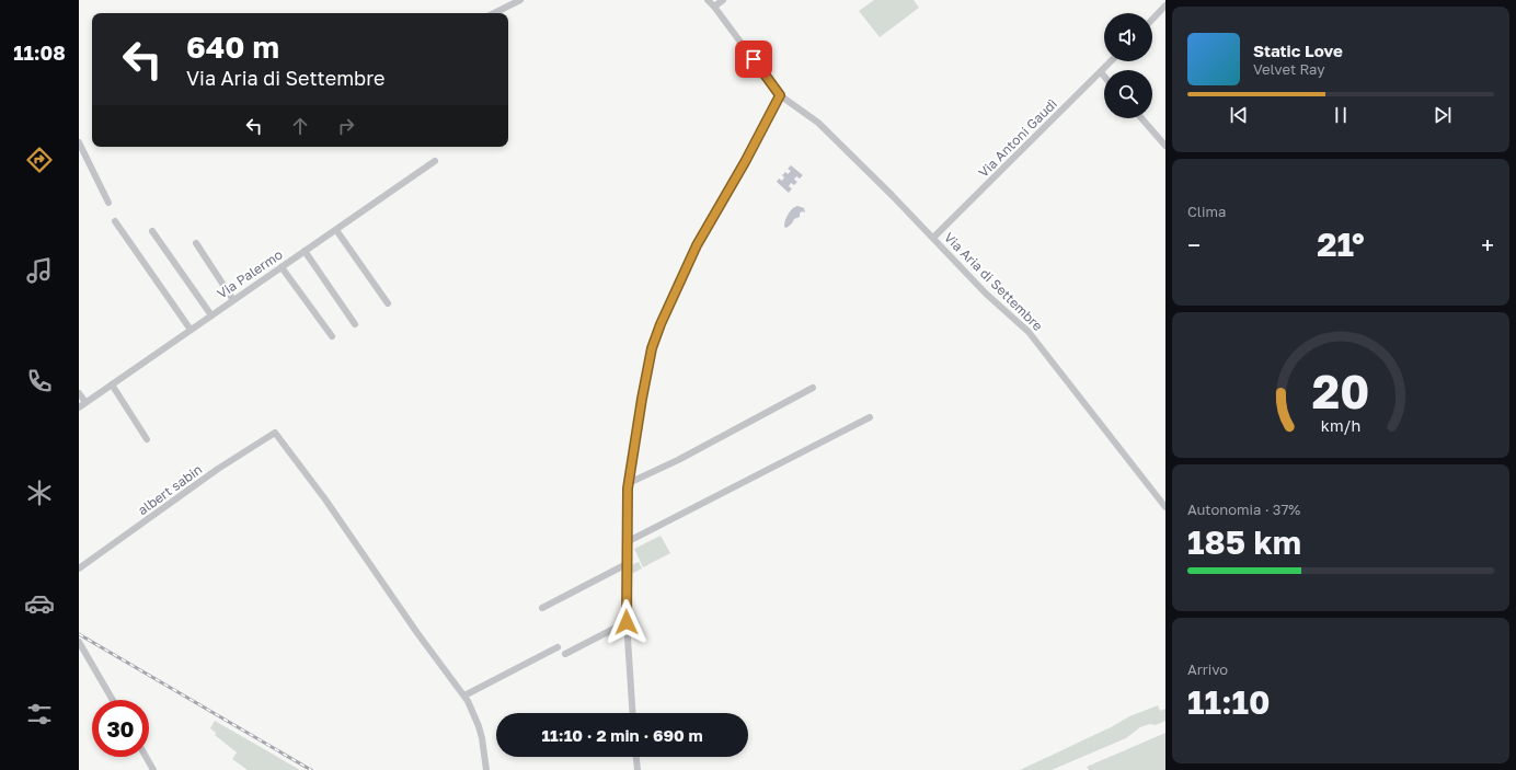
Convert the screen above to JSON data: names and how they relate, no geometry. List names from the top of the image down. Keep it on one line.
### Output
{"streets":{"street":["Via Antoni Gaudì","Via Palermo","Via Aria di Settembre","albert sabin"]},"crossings":[["Via Antoni Gaudì","Via Aria di Settembre"]],"page":{"tabs":"11:08","turn":["640 m","Via Aria di Settembre"],"song":["Static Love","Velvet Ray"],"tile":["Clima",["Autonomia · 37%","185 km"],["Arrivo","11:10"]],"heat":["−","21°","+"],"limit":"30","trip":"11:10 · 2 min · 690 m","gauge":["20","km/h"]}}
